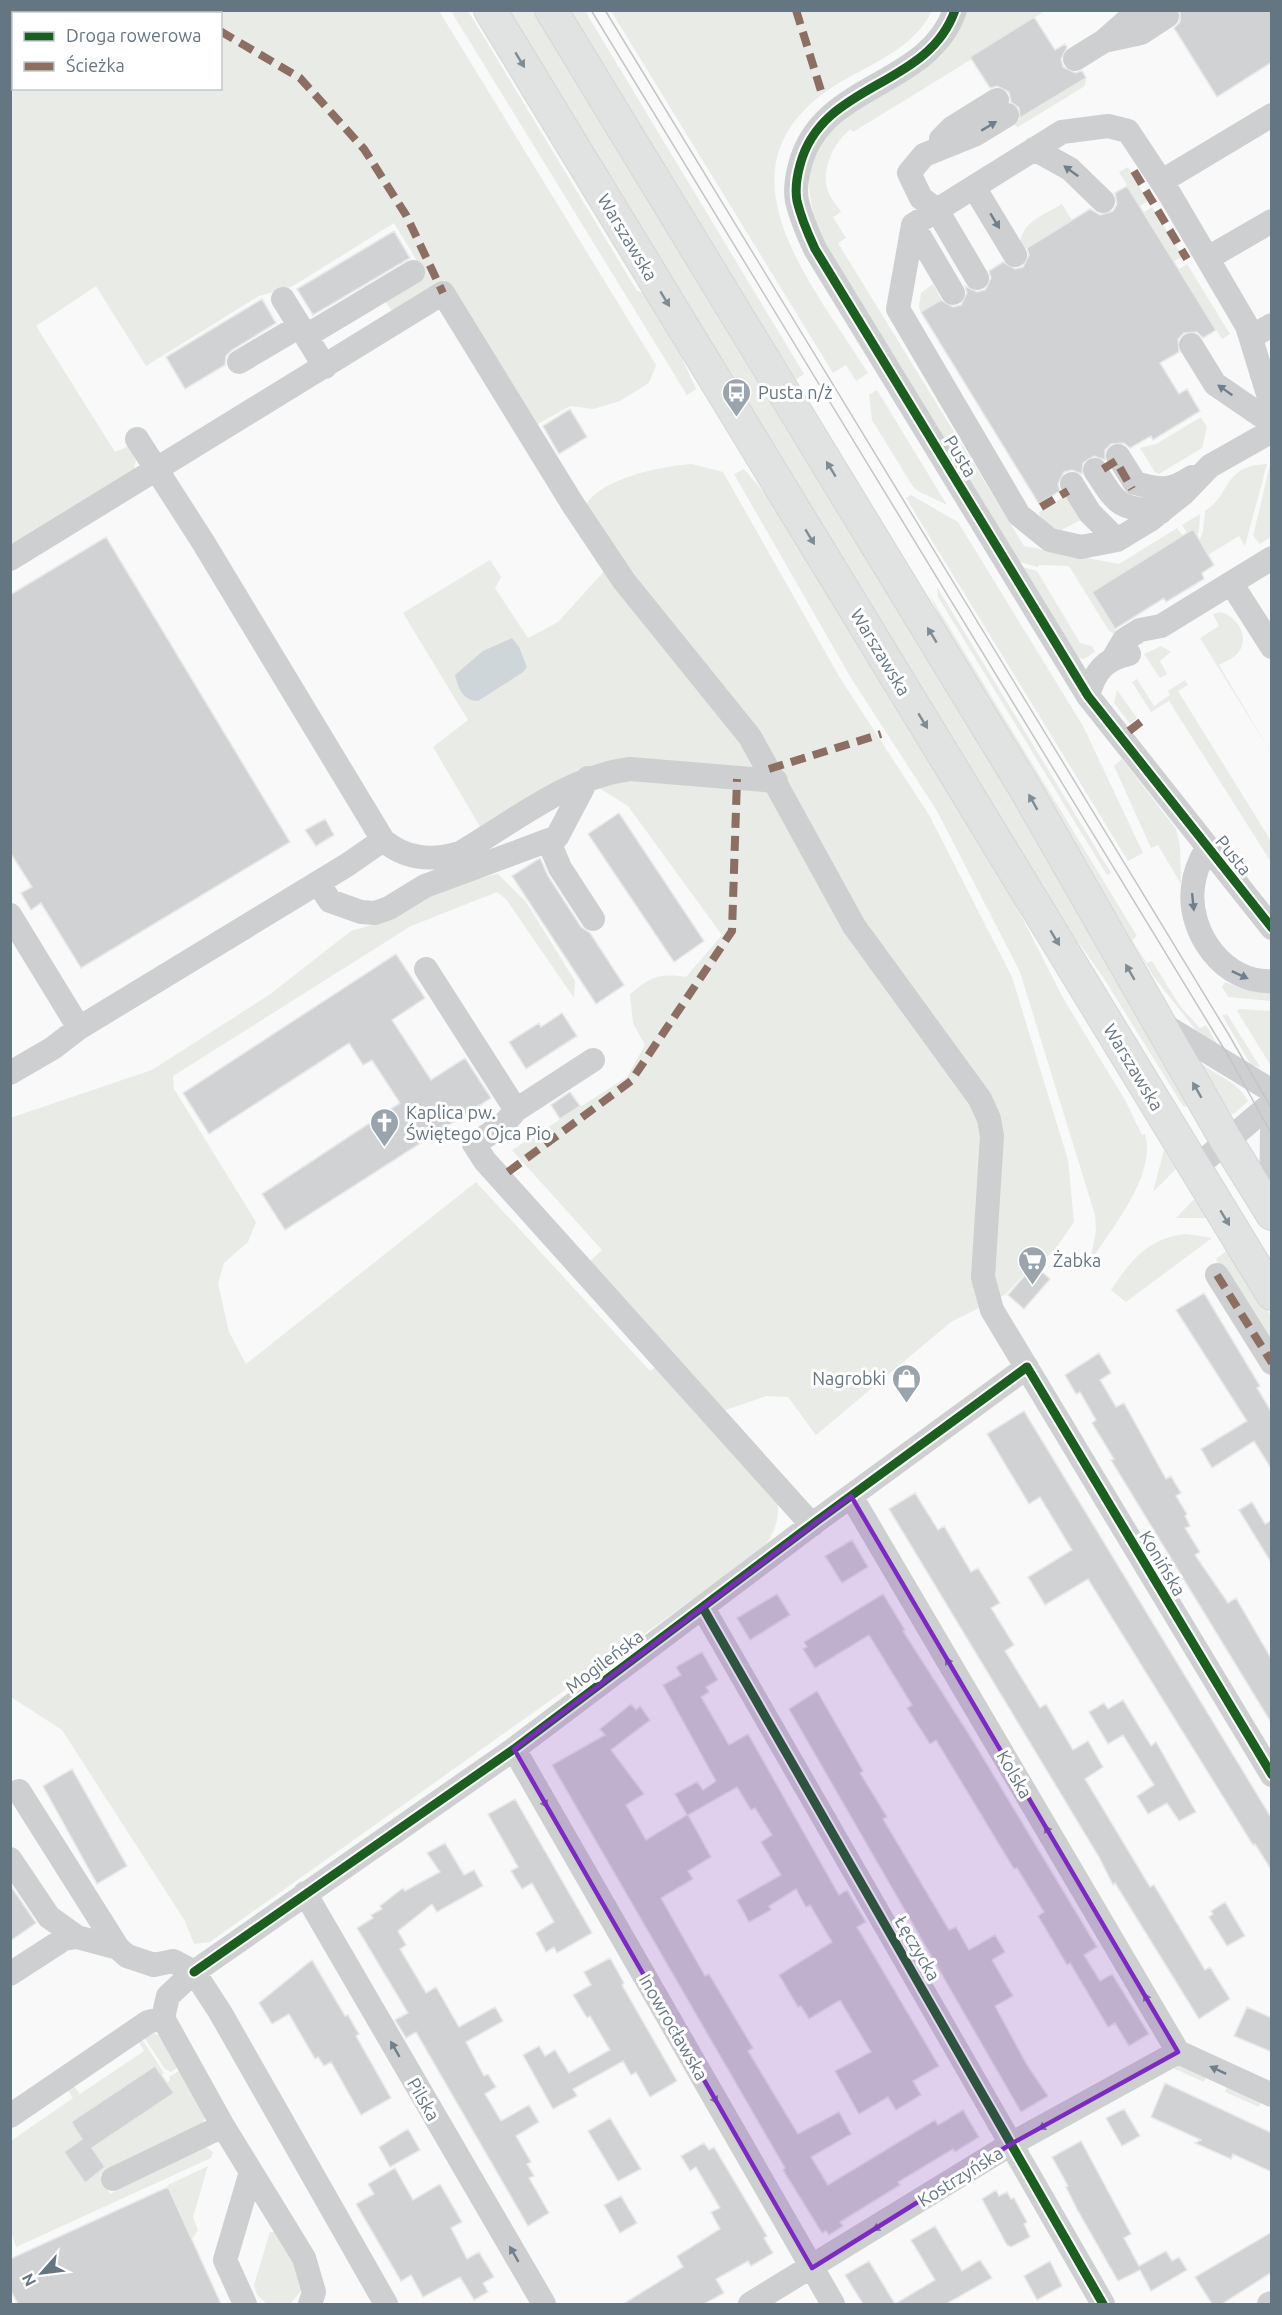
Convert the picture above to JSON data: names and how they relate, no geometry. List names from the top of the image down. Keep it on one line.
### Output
{"streets":{"main road":["Warszawska"],"street":["Pusta","Konińska","Mogileńska","Kolska","Łęczycka","Inowrocławska","Pilska","Kostrzyńska"]},"crossings":[["Konińska","Mogileńska"],["Mogileńska","Kolska"],["Mogileńska","Łęczycka"],["Mogileńska","Inowrocławska"],["Mogileńska","Pilska"],["Kolska","Kostrzyńska"],["Łęczycka","Kostrzyńska"],["Inowrocławska","Kostrzyńska"]],"one_way":["Kolska","Inowrocławska","Kostrzyńska"],"places":{"bus stop":["Pusta n/ż"],"church":["Kaplica pw. Świętego Ojca Pio"],"supermarket":["Żabka"],"shop":["Nagrobki"]},"legend":["Droga rowerowa","Ścieżka"],"north":"bottom left"}
